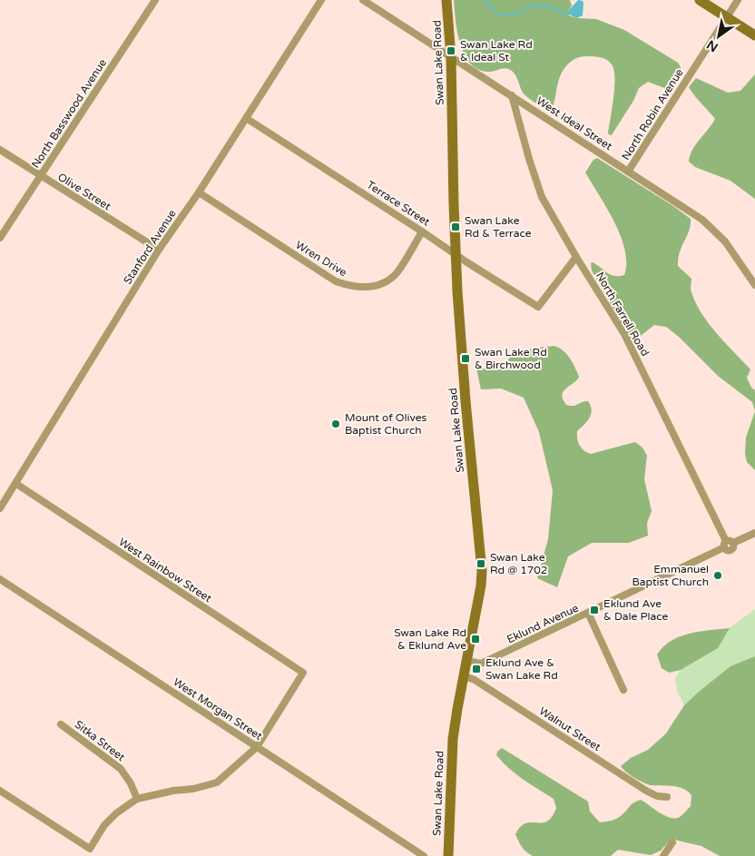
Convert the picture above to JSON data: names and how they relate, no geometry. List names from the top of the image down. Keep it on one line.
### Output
{"streets":{"street":["Swan Lake Road","North Basswood Avenue","North Robin Avenue","West Ideal Street","Olive Street","Terrace Street","Stanford Avenue","Wren Drive","North Farrell Road","West Rainbow Street","Eklund Avenue","West Morgan Street","Walnut Street","Sitka Street"]},"crossings":[["Swan Lake Road","West Ideal Street"],["Swan Lake Road","Terrace Street"],["Swan Lake Road","Eklund Avenue"],["Swan Lake Road","Walnut Street"],["North Basswood Avenue","Olive Street"],["North Robin Avenue","West Ideal Street"],["West Ideal Street","North Farrell Road"],["Olive Street","Stanford Avenue"],["Terrace Street","Stanford Avenue"],["Terrace Street","Wren Drive"],["Terrace Street","North Farrell Road"],["Stanford Avenue","Wren Drive"],["Stanford Avenue","West Rainbow Street"],["North Farrell Road","Eklund Avenue"],["West Rainbow Street","West Morgan Street"]],"places":{"transit":["Swan Lake Rd & Ideal St","Swan Lake Rd & Terrace","Swan Lake Rd & Birchwood","Swan Lake Rd @ 1702","Eklund Ave & Dale Place","Swan Lake Rd & Eklund Ave","Eklund Ave & Swan Lake Rd"],"other":["Mount of Olives Baptist Church","Emmanuel Baptist Church"]},"north":"bottom left"}
